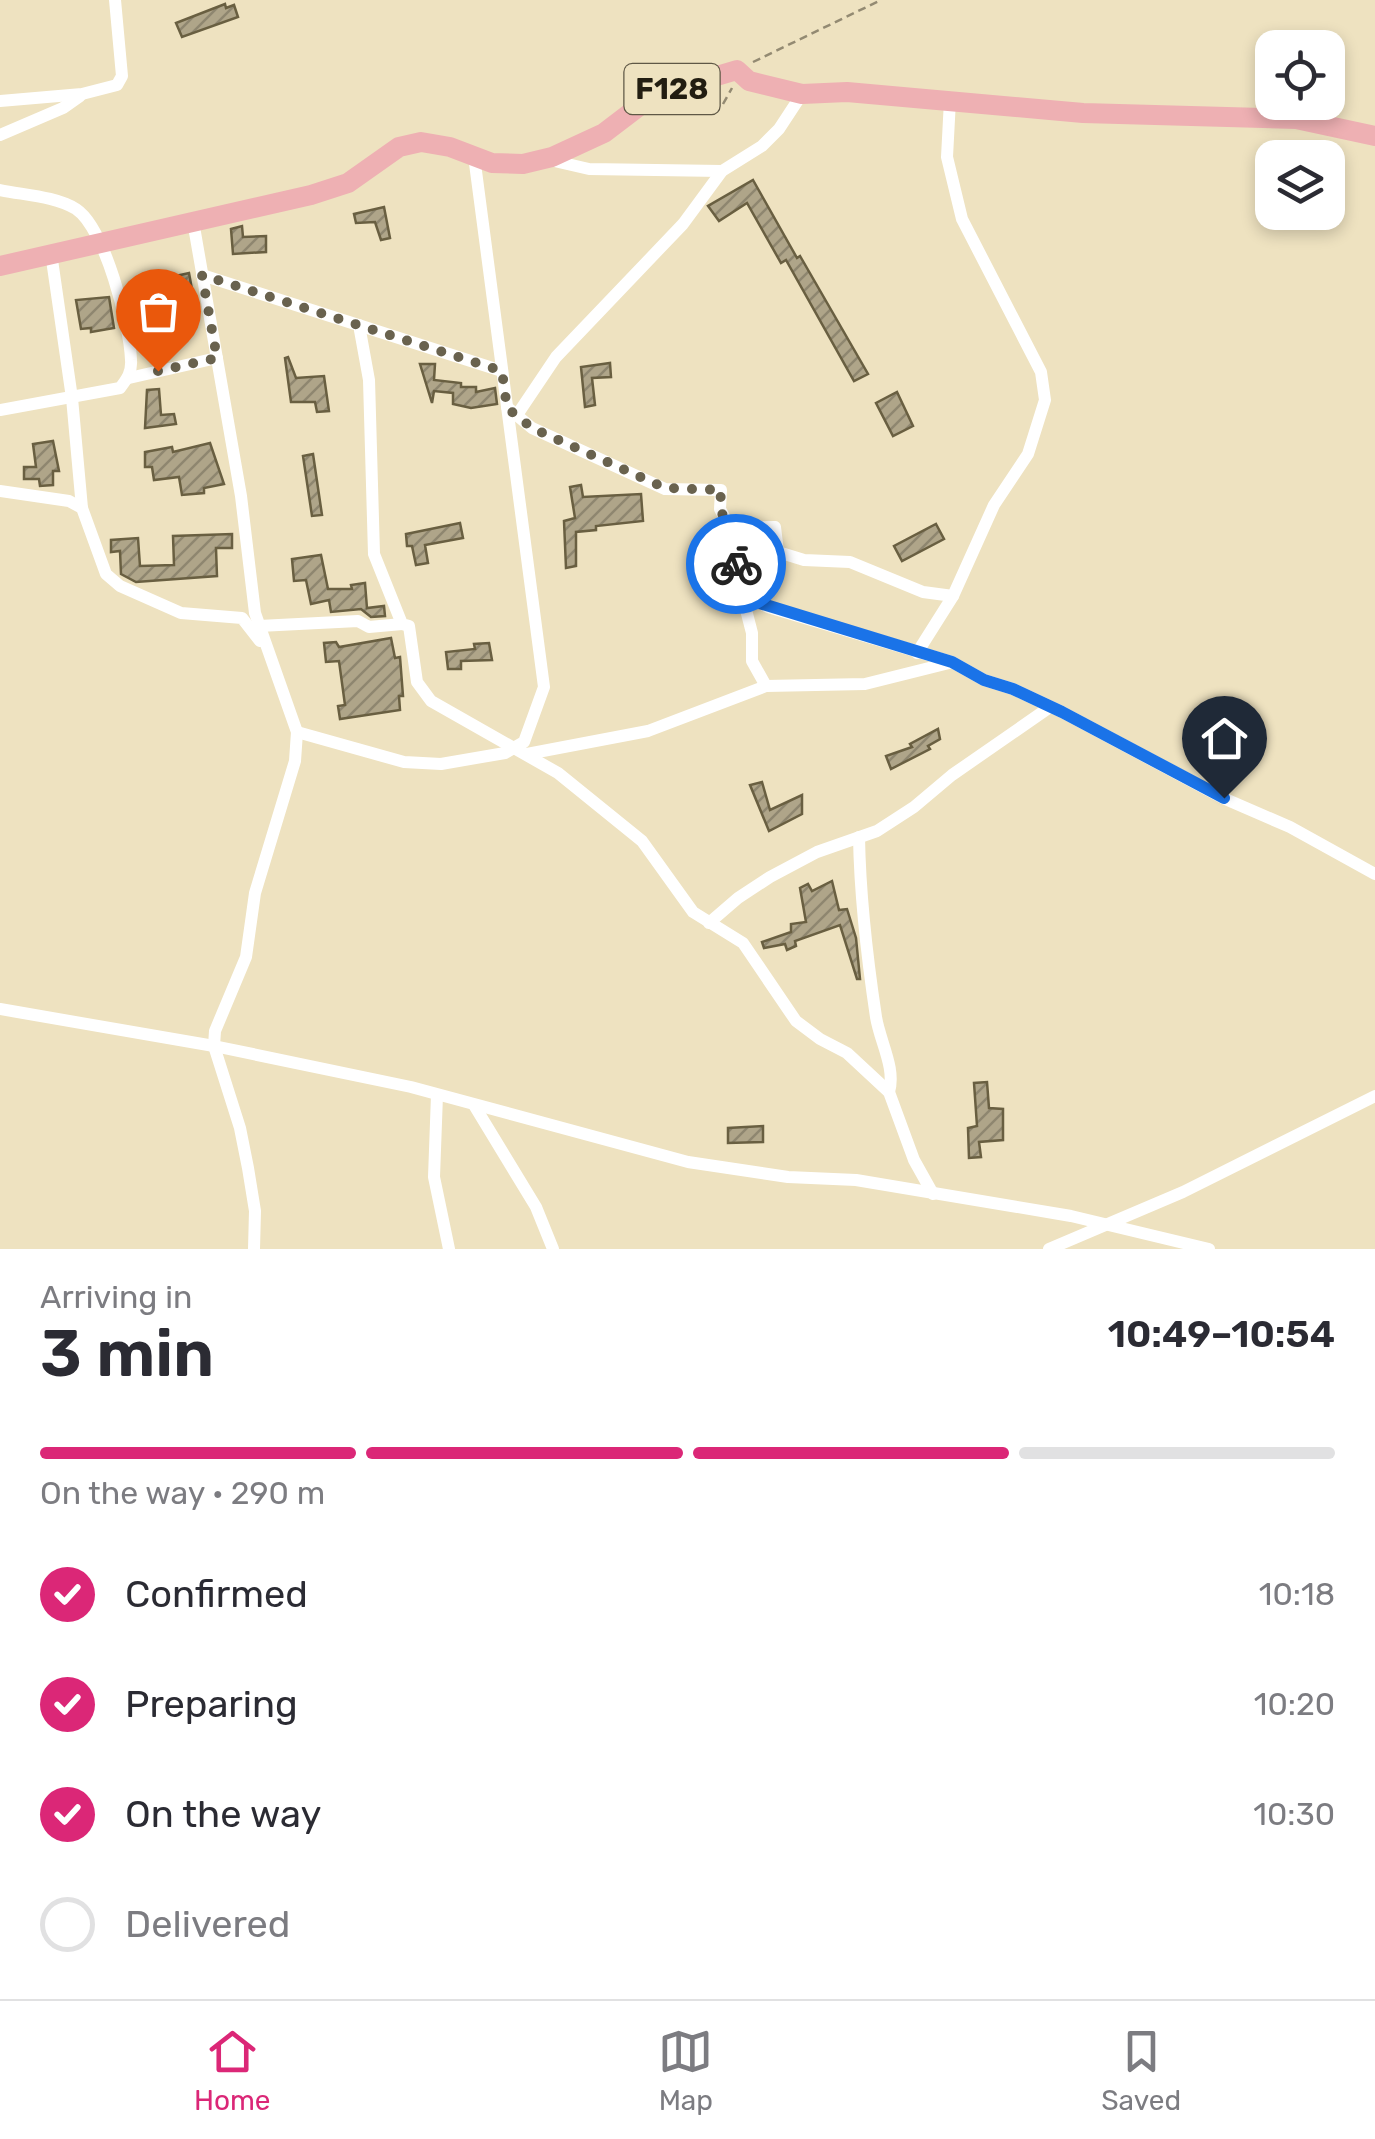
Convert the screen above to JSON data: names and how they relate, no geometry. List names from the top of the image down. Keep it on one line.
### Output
{"streets":{"main road":["F128"]},"page":{"heading":["3 min","Arriving in","10:49–10:54"],"bar":"On the way · 290 m","list":[["Confirmed","10:18"],["Preparing","10:20"],["On the way","10:30"],"Delivered"],"tabs":["Home","Map","Saved"]}}
